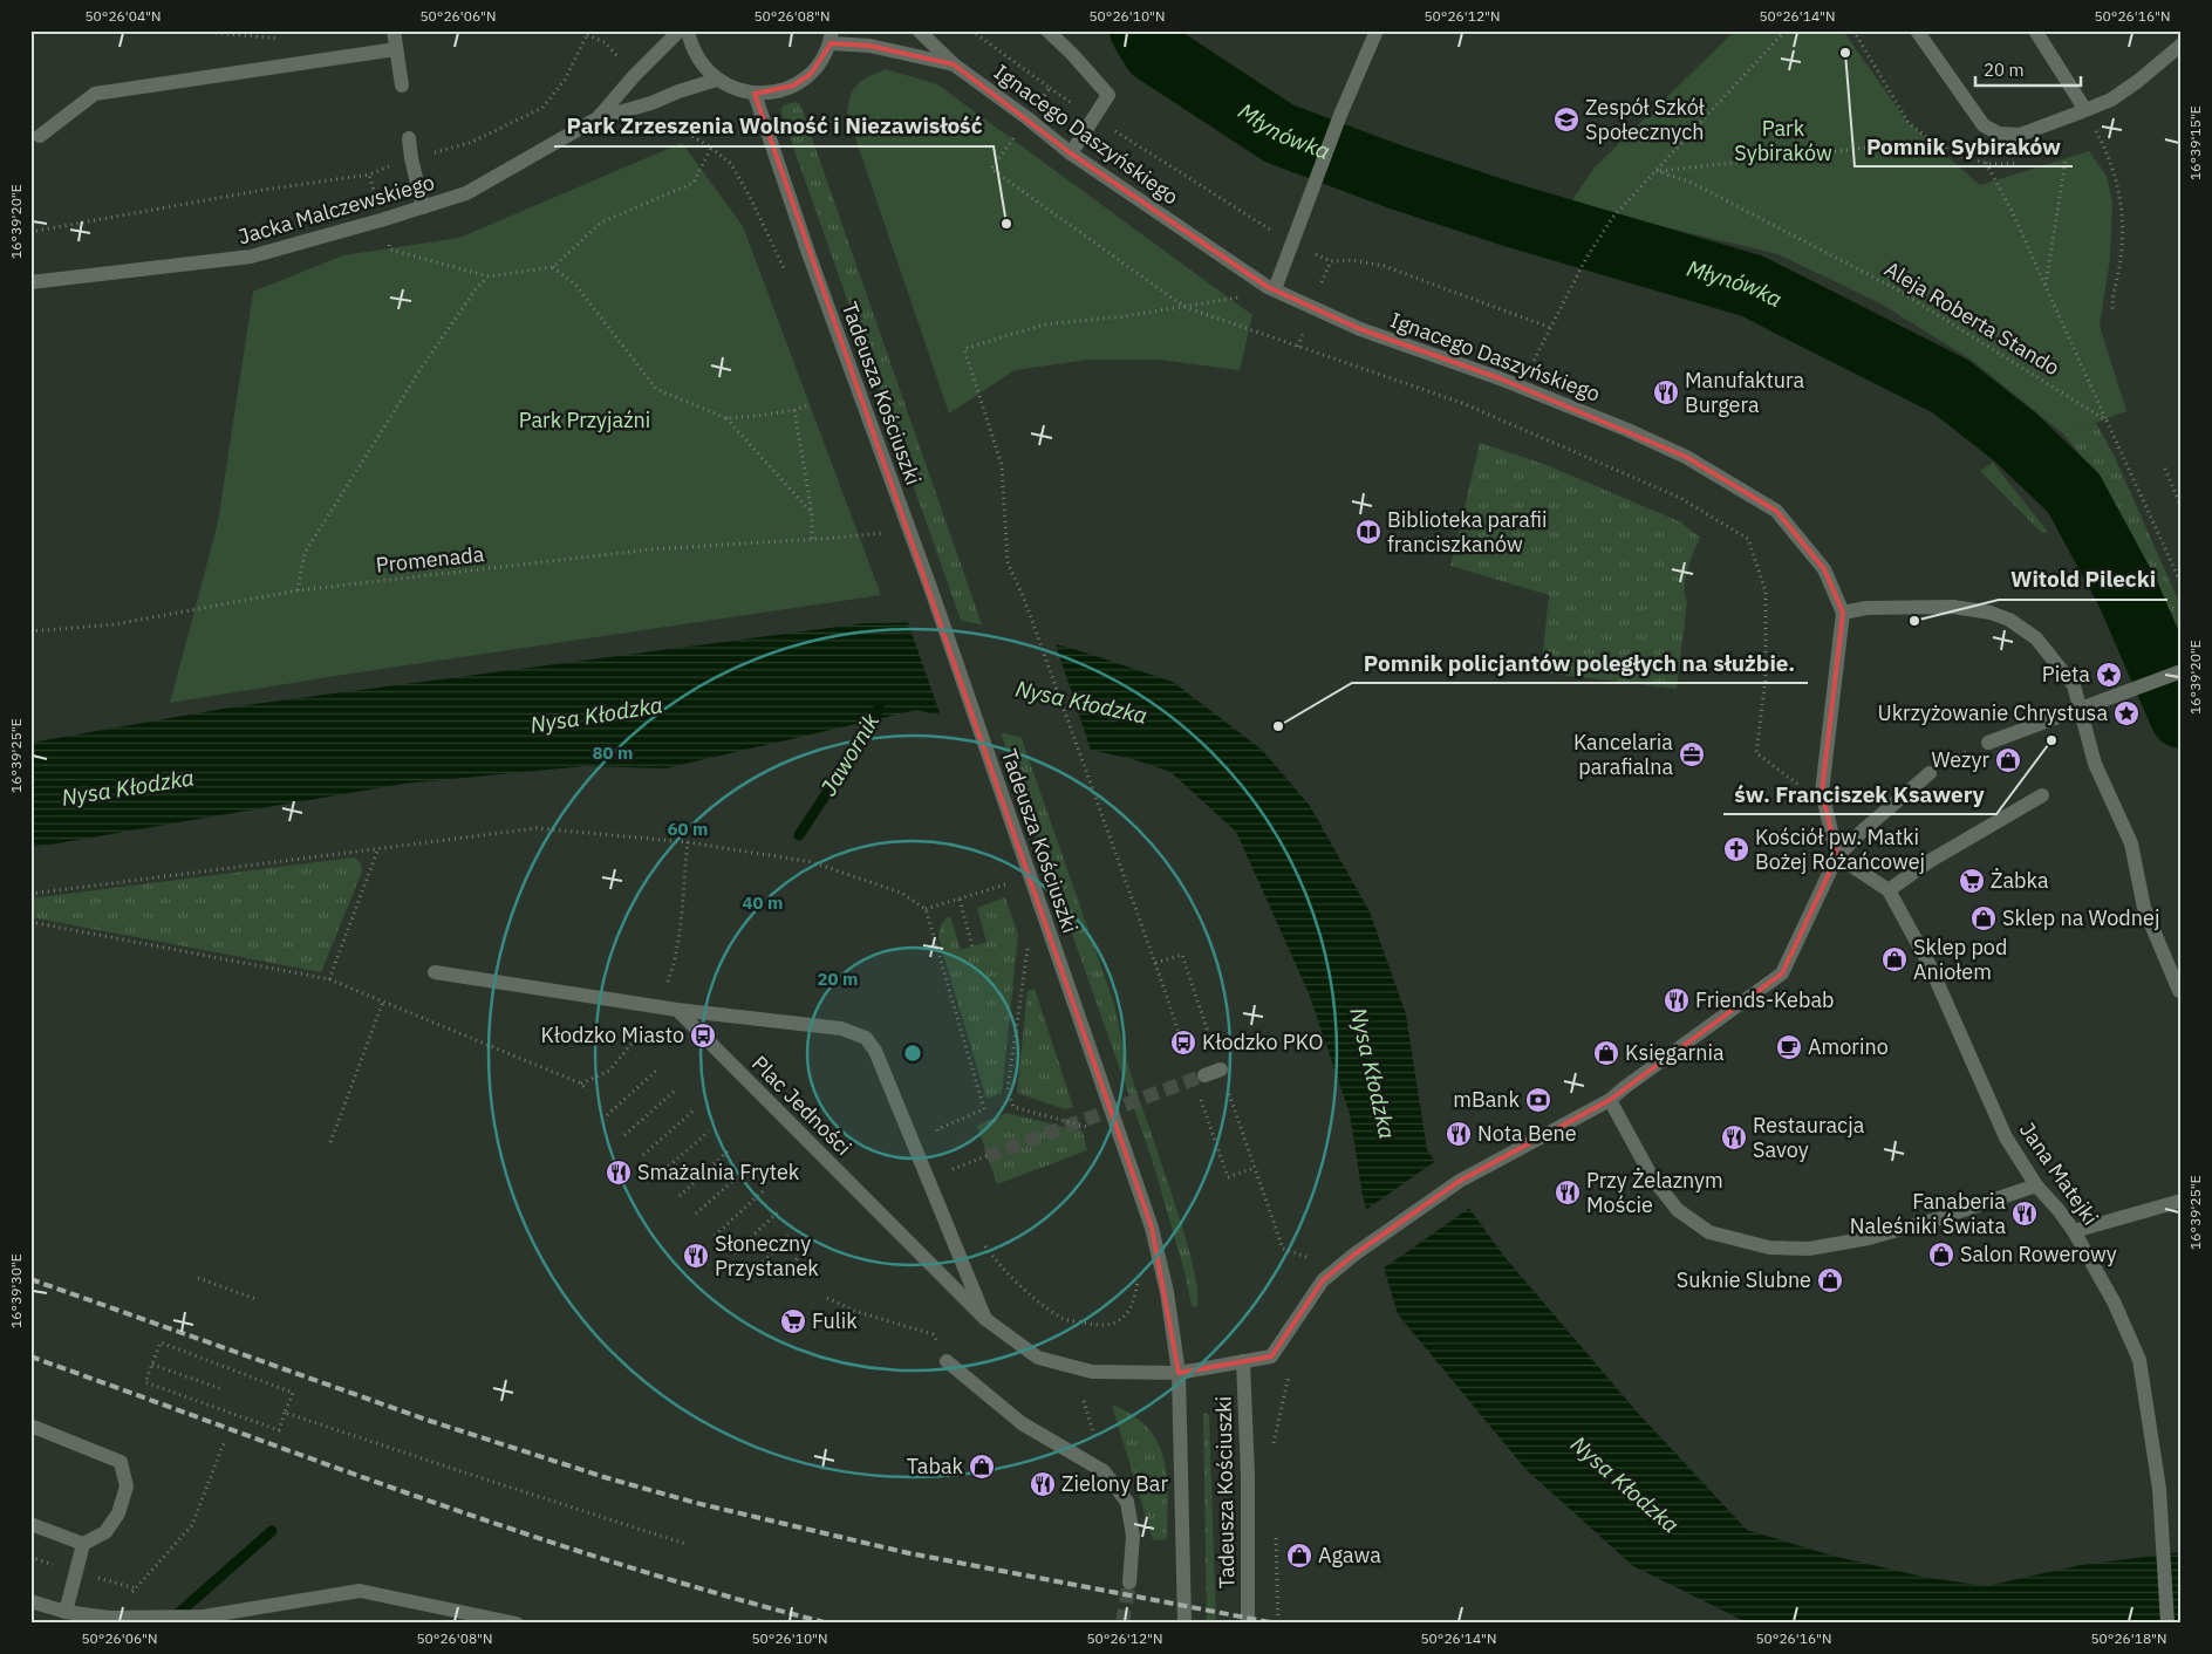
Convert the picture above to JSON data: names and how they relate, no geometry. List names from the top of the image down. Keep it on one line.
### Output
{"streets":{"street":["Ignacego Daszyńskiego","Jacka Malczewskiego","Tadeusza Kościuszki","Plac Jedności","Jana Matejki"],"path":["Aleja Roberta Stando","Promenada"]},"crossings":[["Tadeusza Kościuszki","Plac Jedności"]],"water":["Młynówka","Nysa Kłodzka","Jawornik"],"parks":["Park Sybiraków","Park Przyjaźni"],"places":{"other":["Pomnik Sybiraków","Park Zrzeszenia Wolność i Niezawisłość","Witold Pilecki","Pomnik policjantów poległych na służbie.","św. Franciszek Ksawery"],"school or university":["Zespół Szkół Społecznych"],"restaurant":["Manufaktura Burgera","Friends-Kebab","Nota Bene","Restauracja Savoy","Smażalnia Frytek","Przy Żelaznym Moście","Fanaberia Naleśniki Świata","Słoneczny Przystanek","Zielony Bar"],"library":["Biblioteka parafii franciszkanów"],"place":["Pieta","Ukrzyżowanie Chrystusa"],"office":["Kancelaria parafialna"],"shop":["Wezyr","Sklep na Wodnej","Sklep pod Aniołem","Księgarnia","Salon Rowerowy","Suknie Slubne","Tabak","Agawa"],"church":["Kościół pw. Matki Bożej Różańcowej"],"supermarket":["Żabka","Fulik"],"bus stop":["Kłodzko Miasto","Kłodzko PKO"],"cafe":["Amorino"],"bank":["mBank"]},"scale_bar":"20 m","coordinates":["50°26'04\"N","50°26'06\"N","50°26'08\"N","50°26'10\"N","50°26'12\"N","50°26'14\"N","50°26'16\"N","16°39'15\"E","16°39'20\"E","16°39'25\"E","16°39'30\"E","50°26'18\"N"],"rings":["80 m","60 m","40 m","20 m"]}
